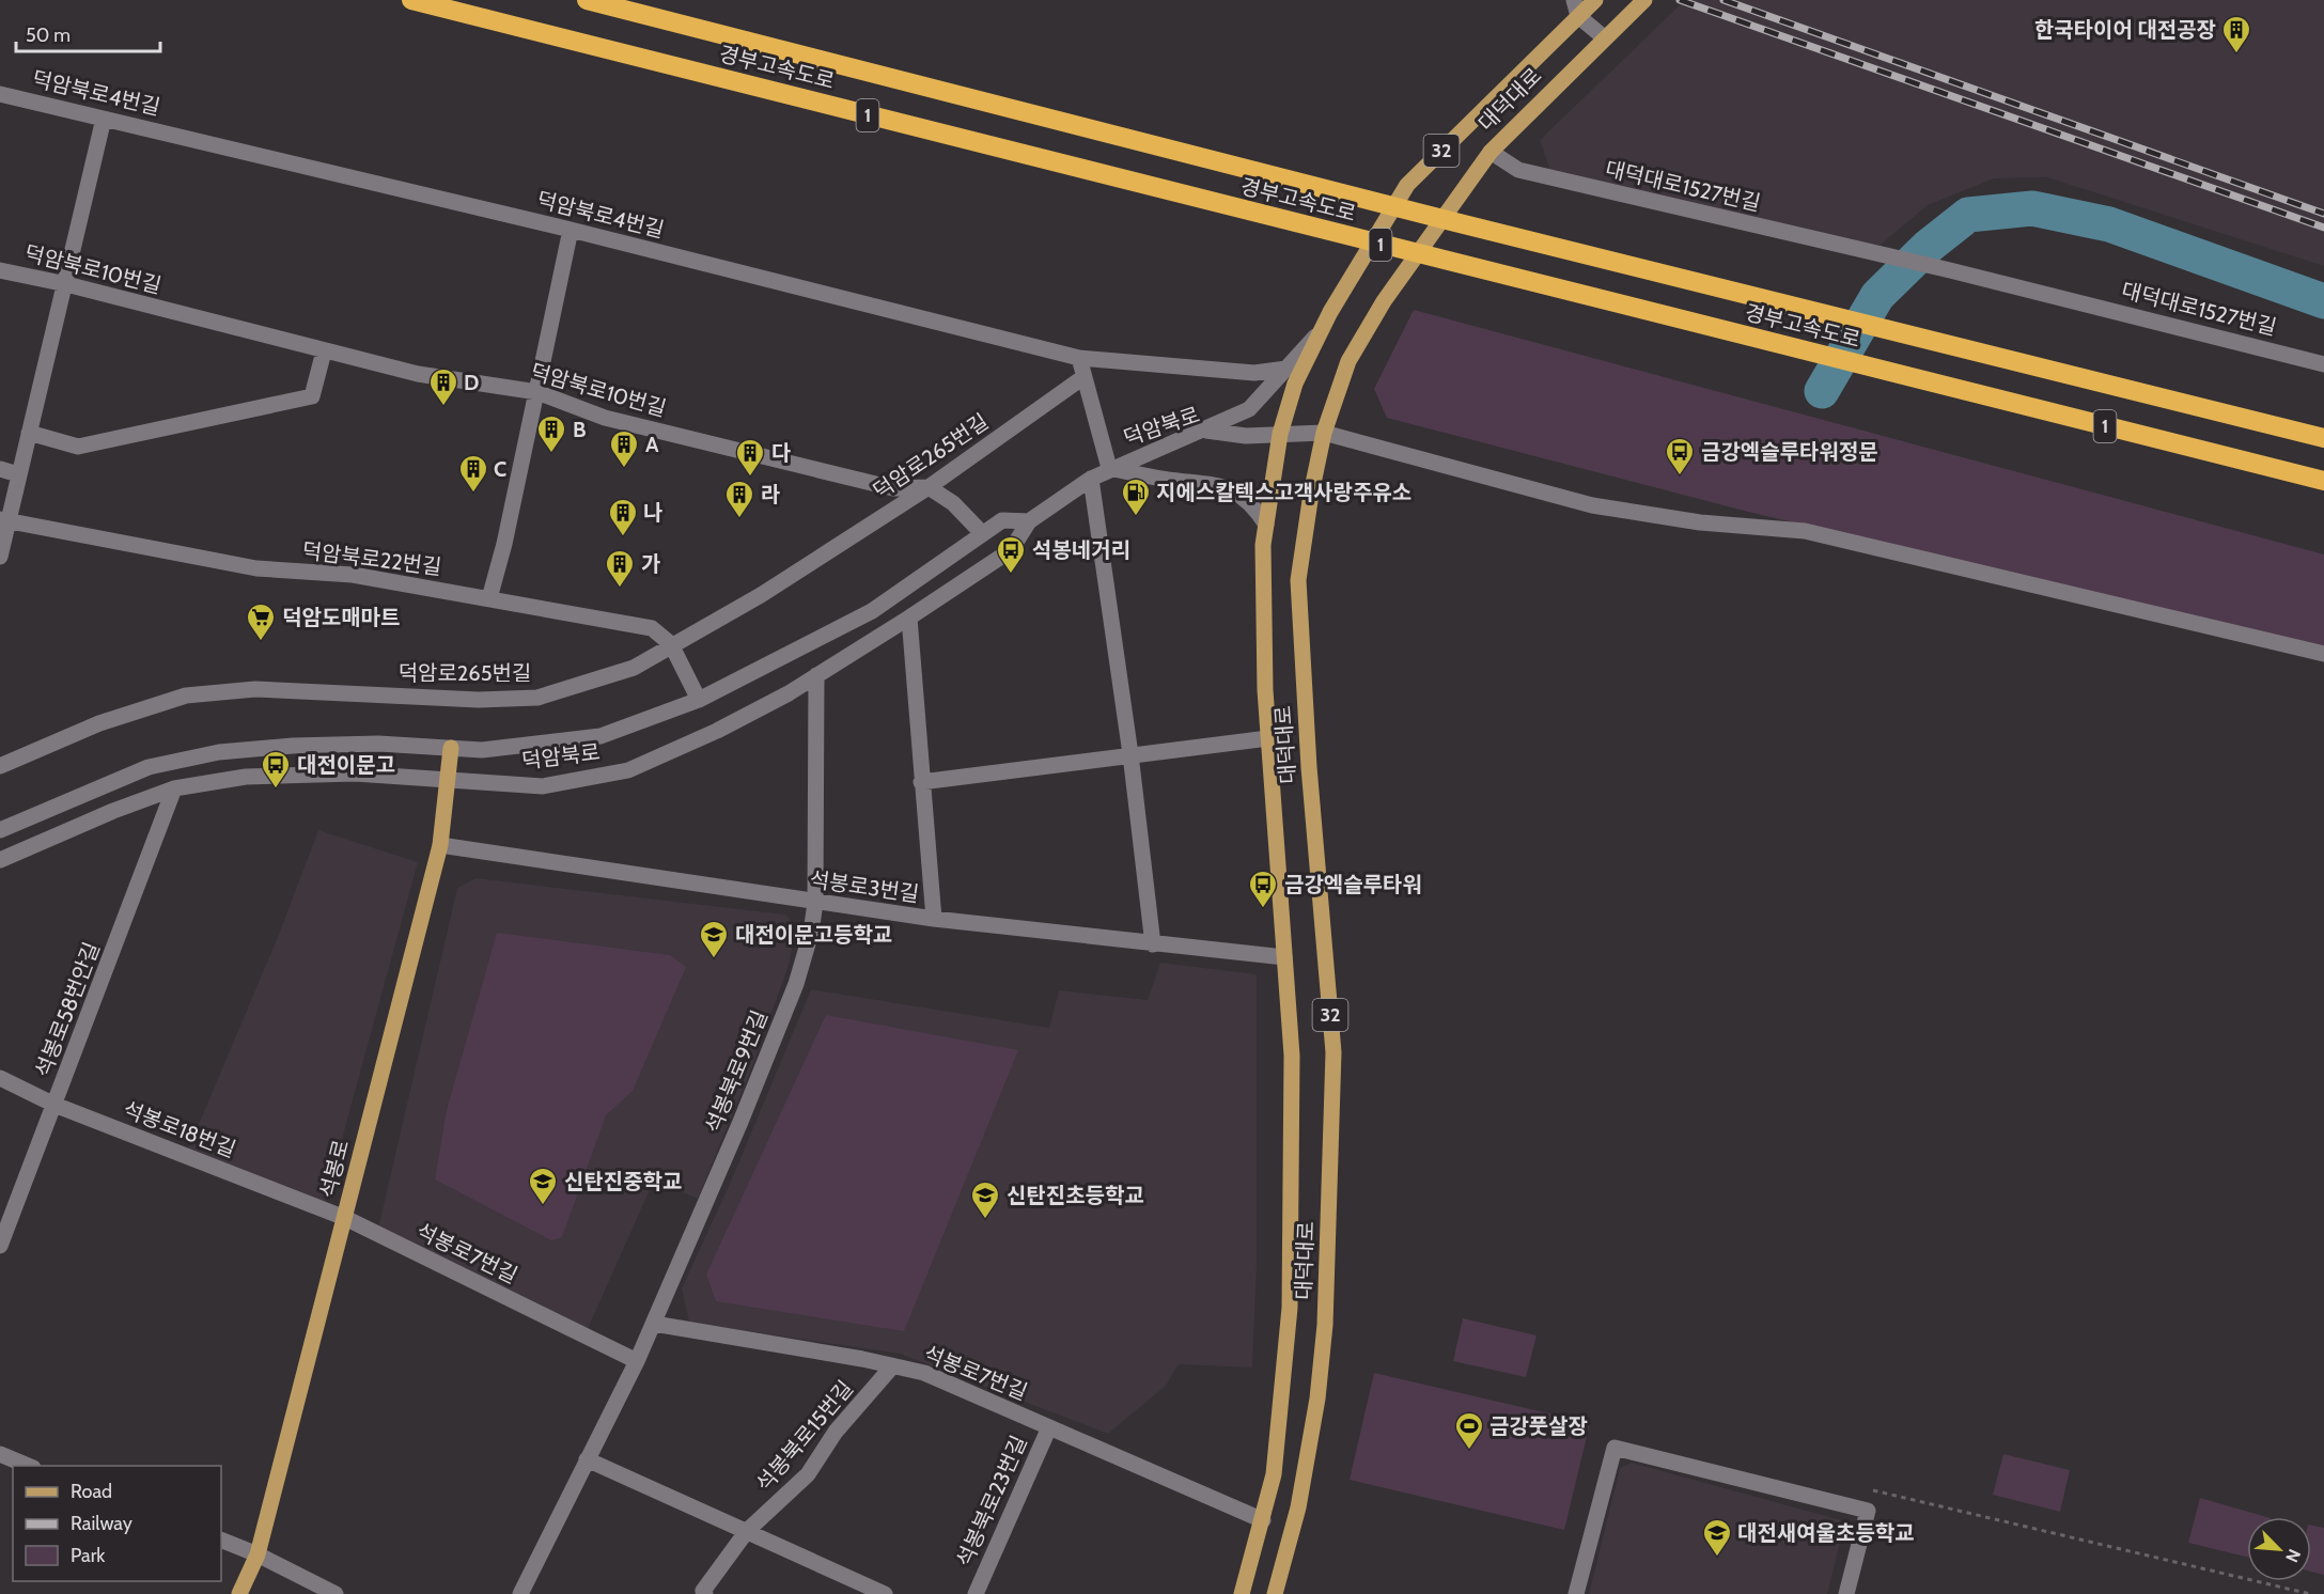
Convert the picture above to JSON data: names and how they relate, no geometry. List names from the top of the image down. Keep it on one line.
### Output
{"streets":{"highway":["경부고속도로","1"],"main road":["대덕대로","32","석봉로"],"street":["덕암북로4번길","대덕대로1527번길","덕암북로10번길","덕암북로","덕암로265번길","덕암북로22번길","석봉로3번길","석봉로58번안길","석봉북로9번길","석봉로18번길","석봉로7번길","석봉북로15번길","석봉북로23번길"]},"crossings":[["대덕대로","대덕대로1527번길"],["대덕대로","덕암북로"],["대덕대로","석봉로3번길"],["대덕대로","석봉로7번길"],["덕암북로10번길","덕암로265번길"],["덕암북로","덕암북로22번길"],["덕암북로","석봉로58번안길"],["덕암북로","석봉북로9번길"],["덕암북로","석봉로"],["덕암로265번길","덕암북로22번길"],["석봉로3번길","석봉북로9번길"],["석봉로3번길","석봉로"],["석봉로58번안길","석봉로18번길"],["석봉북로9번길","석봉로7번길"],["석봉로18번길","석봉로"],["석봉로18번길","석봉로7번길"],["석봉로","석봉로7번길"],["석봉로7번길","석봉북로15번길"],["석봉로7번길","석봉북로23번길"]],"places":{"building":["한국타이어 대전공장","D","B","A","다","C","라","나","가"],"bus stop":["금강엑슬루타워정문","석봉네거리","대전이문고","금강엑슬루타워"],"fuel station":["지에스칼텍스고객사랑주유소"],"supermarket":["덕암도매마트"],"school or university":["대전이문고등학교","신탄진중학교","신탄진초등학교","대전새여울초등학교"],"sports":["금강풋살장"]},"legend":["Road","Railway","Park"],"scale_bar":"50 m","north":"bottom right"}
